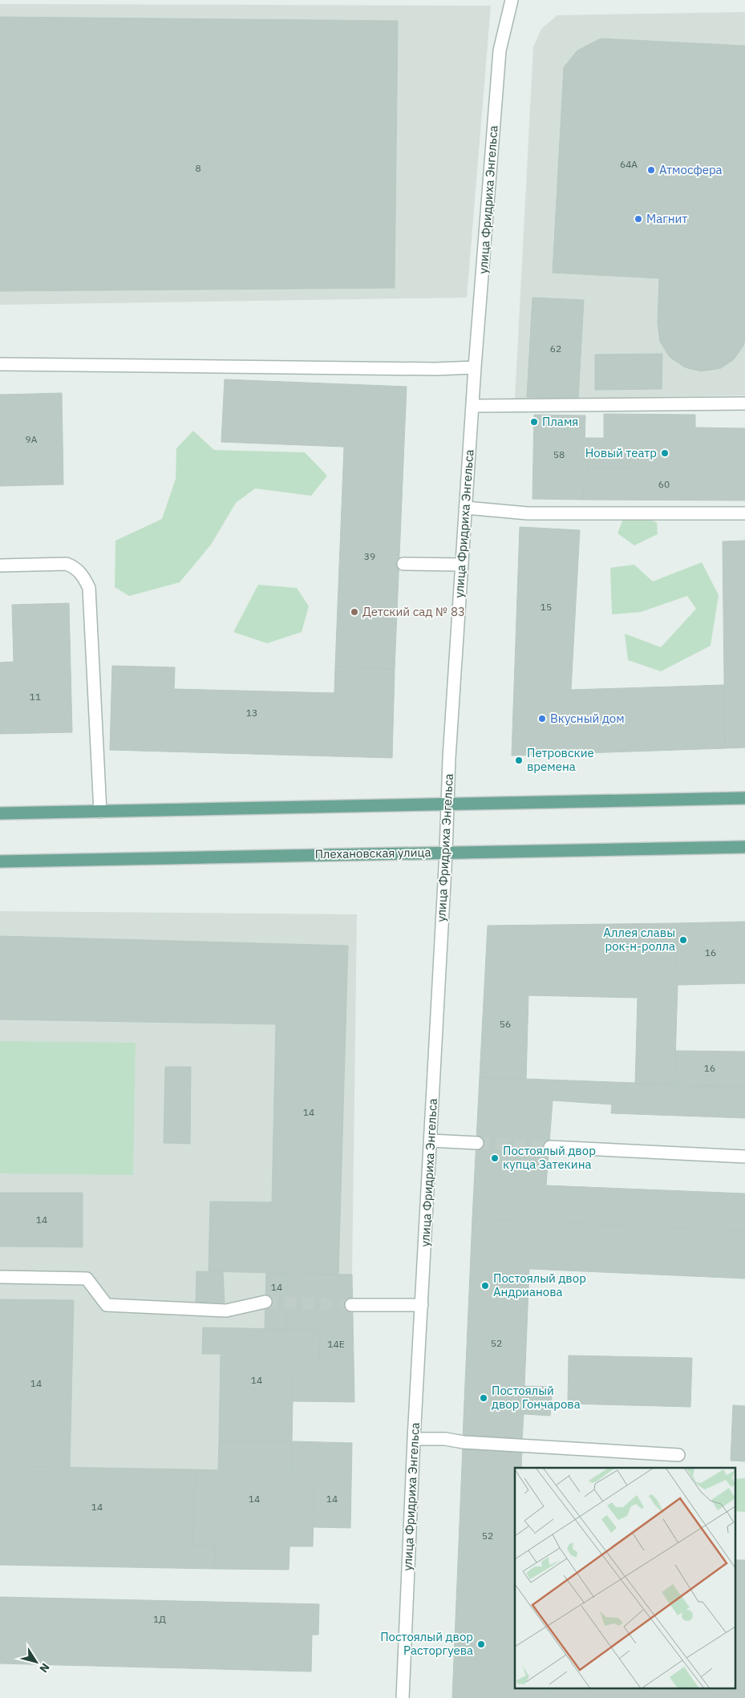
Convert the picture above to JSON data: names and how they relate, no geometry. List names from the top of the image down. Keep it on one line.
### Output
{"streets":{"main road":["Плехановская улица"],"street":["улица Фридриха Энгельса"]},"crossings":[["улица Фридриха Энгельса","Плехановская улица"]],"places":["Атмосфера","Магнит","Пламя","Новый театр","Детский сад № 83","Вкусный дом","Петровские времена","Аллея славы рок-н-ролла","Постоялый двор купца Затекина","Постоялый двор Андрианова","Постоялый двор Гончарова","Постоялый двор Расторгуева"],"house_numbers":["64А","8","62","9А","58","60","39","15","11","13","16","56","16","14","14","14","52","14Е","14","14","14","14","14","52","1Д"],"north":"bottom right"}
